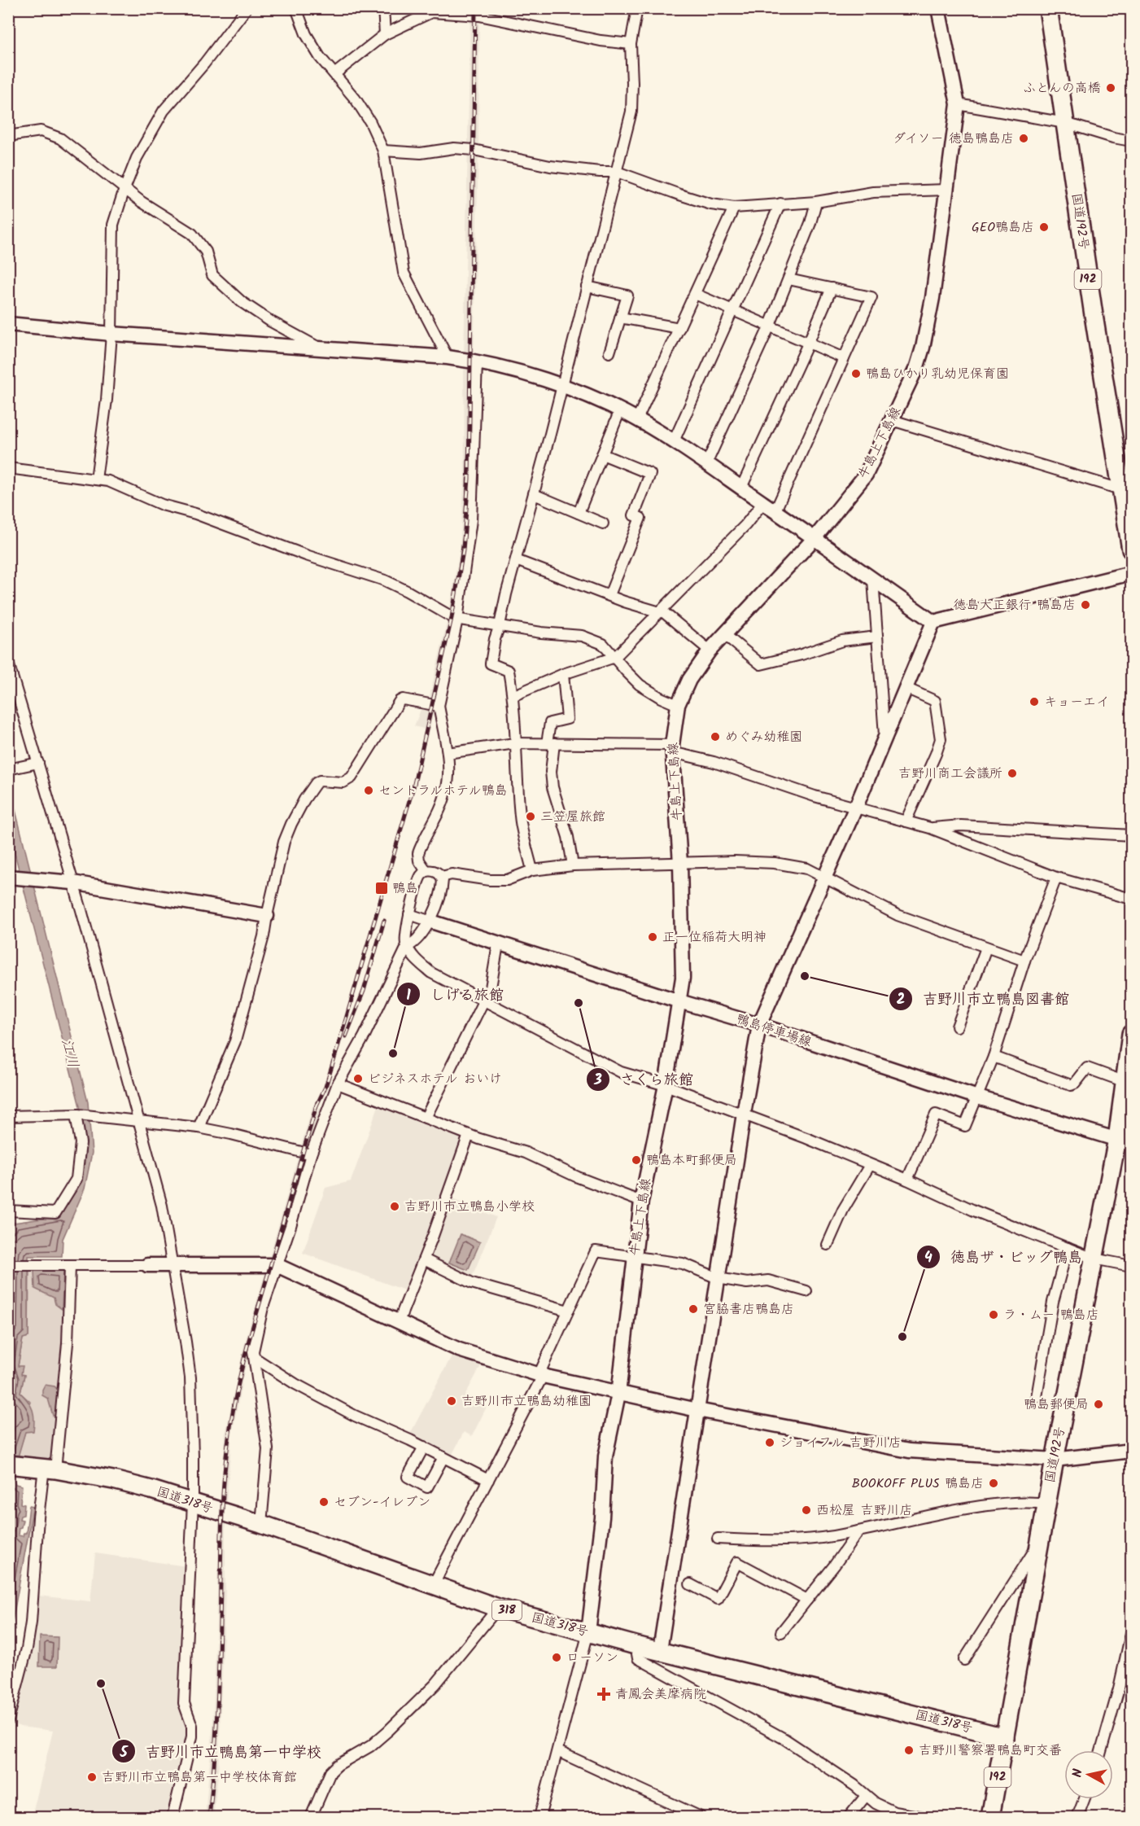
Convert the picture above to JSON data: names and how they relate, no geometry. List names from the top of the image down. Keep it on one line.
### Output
{"streets":{"highway":["国道192号","192","国道318号","318"],"street":["牛島上下島線","鴨島停車場線"]},"crossings":[["国道192号","鴨島停車場線"],["国道192号","国道318号"],["牛島上下島線","鴨島停車場線"],["牛島上下島線","国道318号"]],"water":["江川"],"places":{"other":["ふとんの高橋","ダイソー 徳島鴨島店","GEO鴨島店","鴨島ひかり乳幼児保育園","徳島大正銀行 鴨島店","キョーエイ","めぐみ幼稚園","吉野川商工会議所","セントラルホテル鴨島","三笠屋旅館","正一位稲荷大明神","吉野川市立鴨島図書館","さくら旅館","しげる旅館","ビジネスホテル おいけ","鴨島本町郵便局","吉野川市立鴨島小学校","宮脇書店鴨島店","ラ・ムー 鴨島店","徳島ザ・ビッグ鴨島","吉野川市立鴨島幼稚園","鴨島郵便局","ジョイフル 吉野川店","BOOKOFF PLUS 鴨島店","セブン-イレブン","西松屋 吉野川店","ローソン","吉野川市立鴨島第一中学校","吉野川警察署鴨島町交番","吉野川市立鴨島第一中学校体育館"],"transit":["鴨島"],"health":["青鳳会美摩病院"]},"north":"left"}
